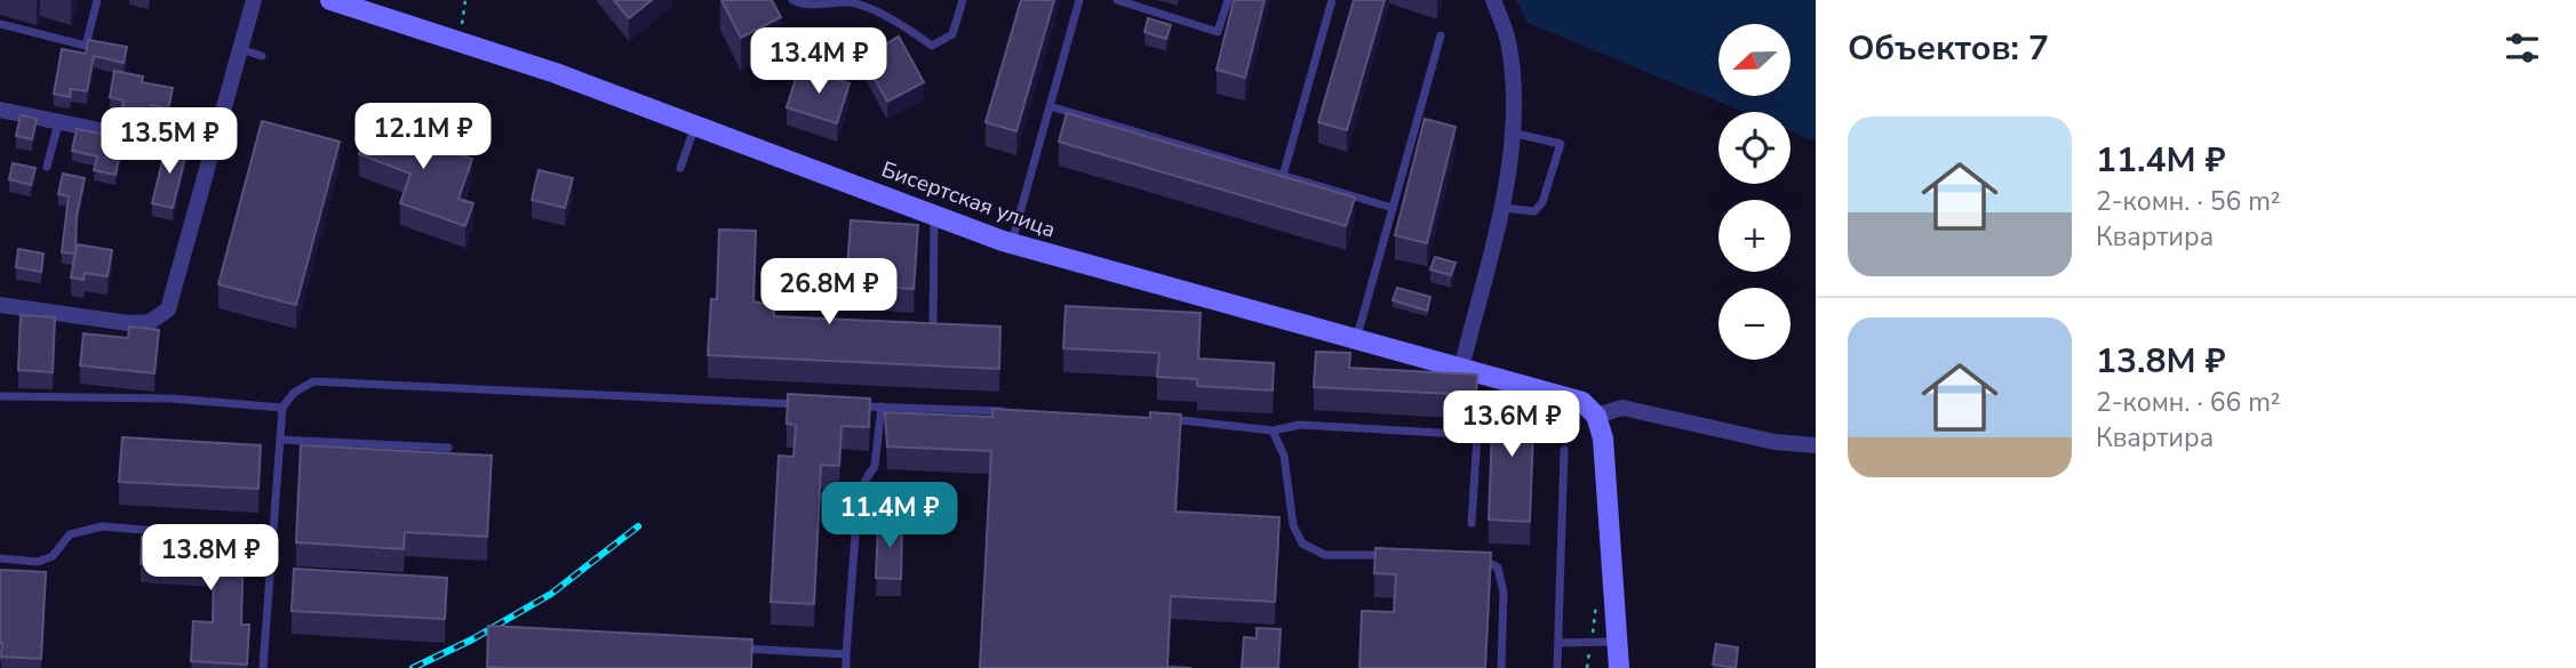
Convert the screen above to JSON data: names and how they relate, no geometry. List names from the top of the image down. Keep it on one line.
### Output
{"streets":{"main road":["Бисертская улица"]},"north":"left","page":{"heading":"Объектов: 7","map_buttons":["+","−"],"price":["13.4M ₽","12.1M ₽","13.5M ₽","26.8M ₽","13.6M ₽","11.4M ₽","13.8M ₽"],"list":[{"name":"11.4M ₽","note":"2-комн. · 56 m² · Квартира"},{"name":"13.8M ₽","note":"2-комн. · 66 m² · Квартира"}]}}
